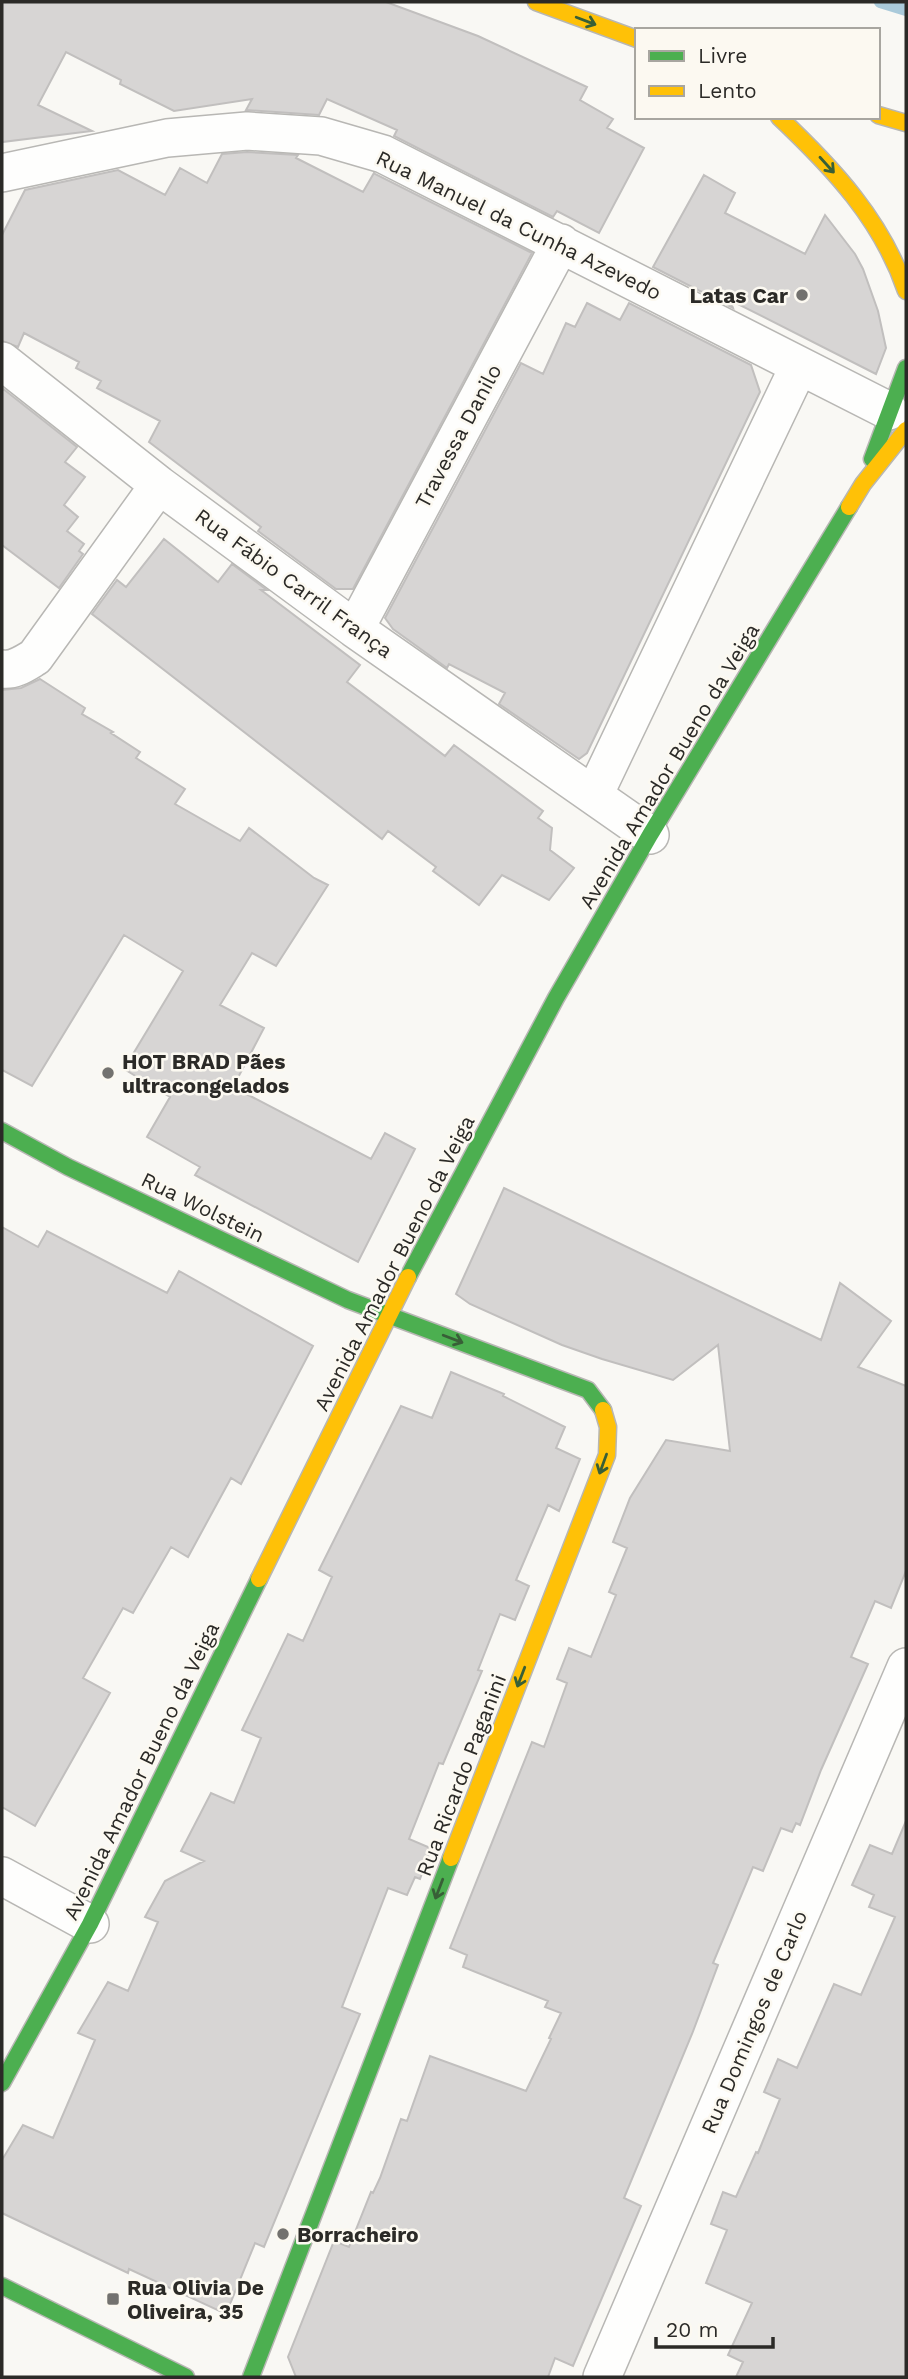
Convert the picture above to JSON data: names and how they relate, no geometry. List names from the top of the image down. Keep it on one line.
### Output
{"streets":{"main road":["Avenida Amador Bueno da Veiga","Rua Wolstein","Rua Ricardo Paganini"],"street":["Rua Manuel da Cunha Azevedo","Travessa Danilo","Rua Fábio Carril França","Rua Domingos de Carlo"]},"crossings":[["Rua Manuel da Cunha Azevedo","Travessa Danilo"],["Rua Manuel da Cunha Azevedo","Avenida Amador Bueno da Veiga"],["Travessa Danilo","Rua Fábio Carril França"],["Rua Fábio Carril França","Avenida Amador Bueno da Veiga"],["Avenida Amador Bueno da Veiga","Rua Wolstein"],["Avenida Amador Bueno da Veiga","Rua Ricardo Paganini"],["Rua Wolstein","Rua Ricardo Paganini"]],"one_way":["Rua Ricardo Paganini"],"places":{"other":["Latas Car","HOT BRAD Pães ultracongelados","Borracheiro"],"transit":["Rua Olivia De Oliveira, 35"]},"legend":["Livre","Lento"],"scale_bar":"20 m"}
